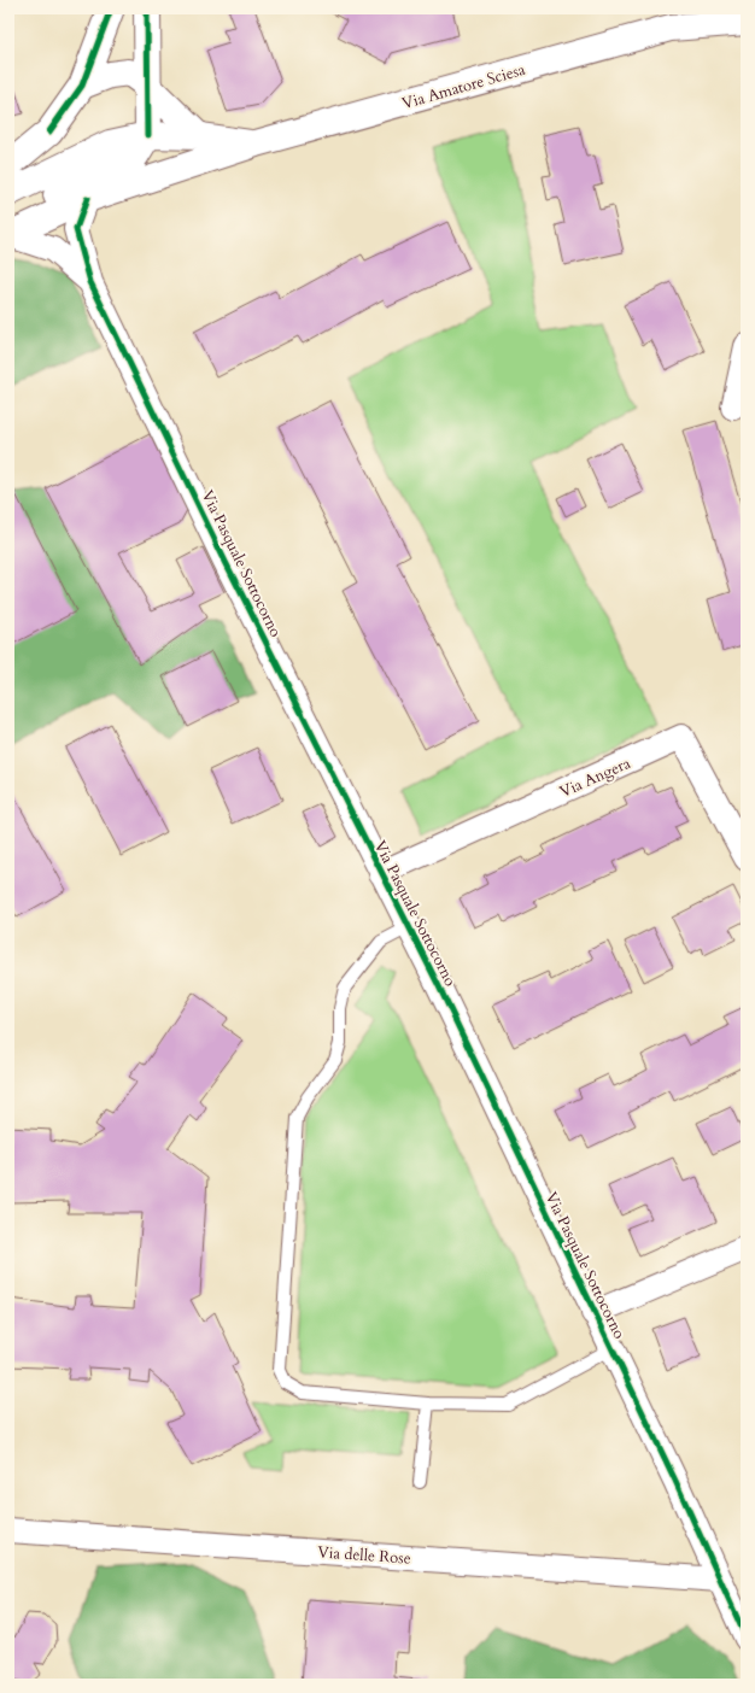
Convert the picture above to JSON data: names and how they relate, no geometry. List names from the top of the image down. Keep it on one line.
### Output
{"streets":{"street":["Via Amatore Sciesa","Via Pasquale Sottocorno","Via Angera","Via delle Rose"]},"crossings":[["Via Amatore Sciesa","Via Pasquale Sottocorno"],["Via Pasquale Sottocorno","Via Angera"],["Via Pasquale Sottocorno","Via delle Rose"]]}
